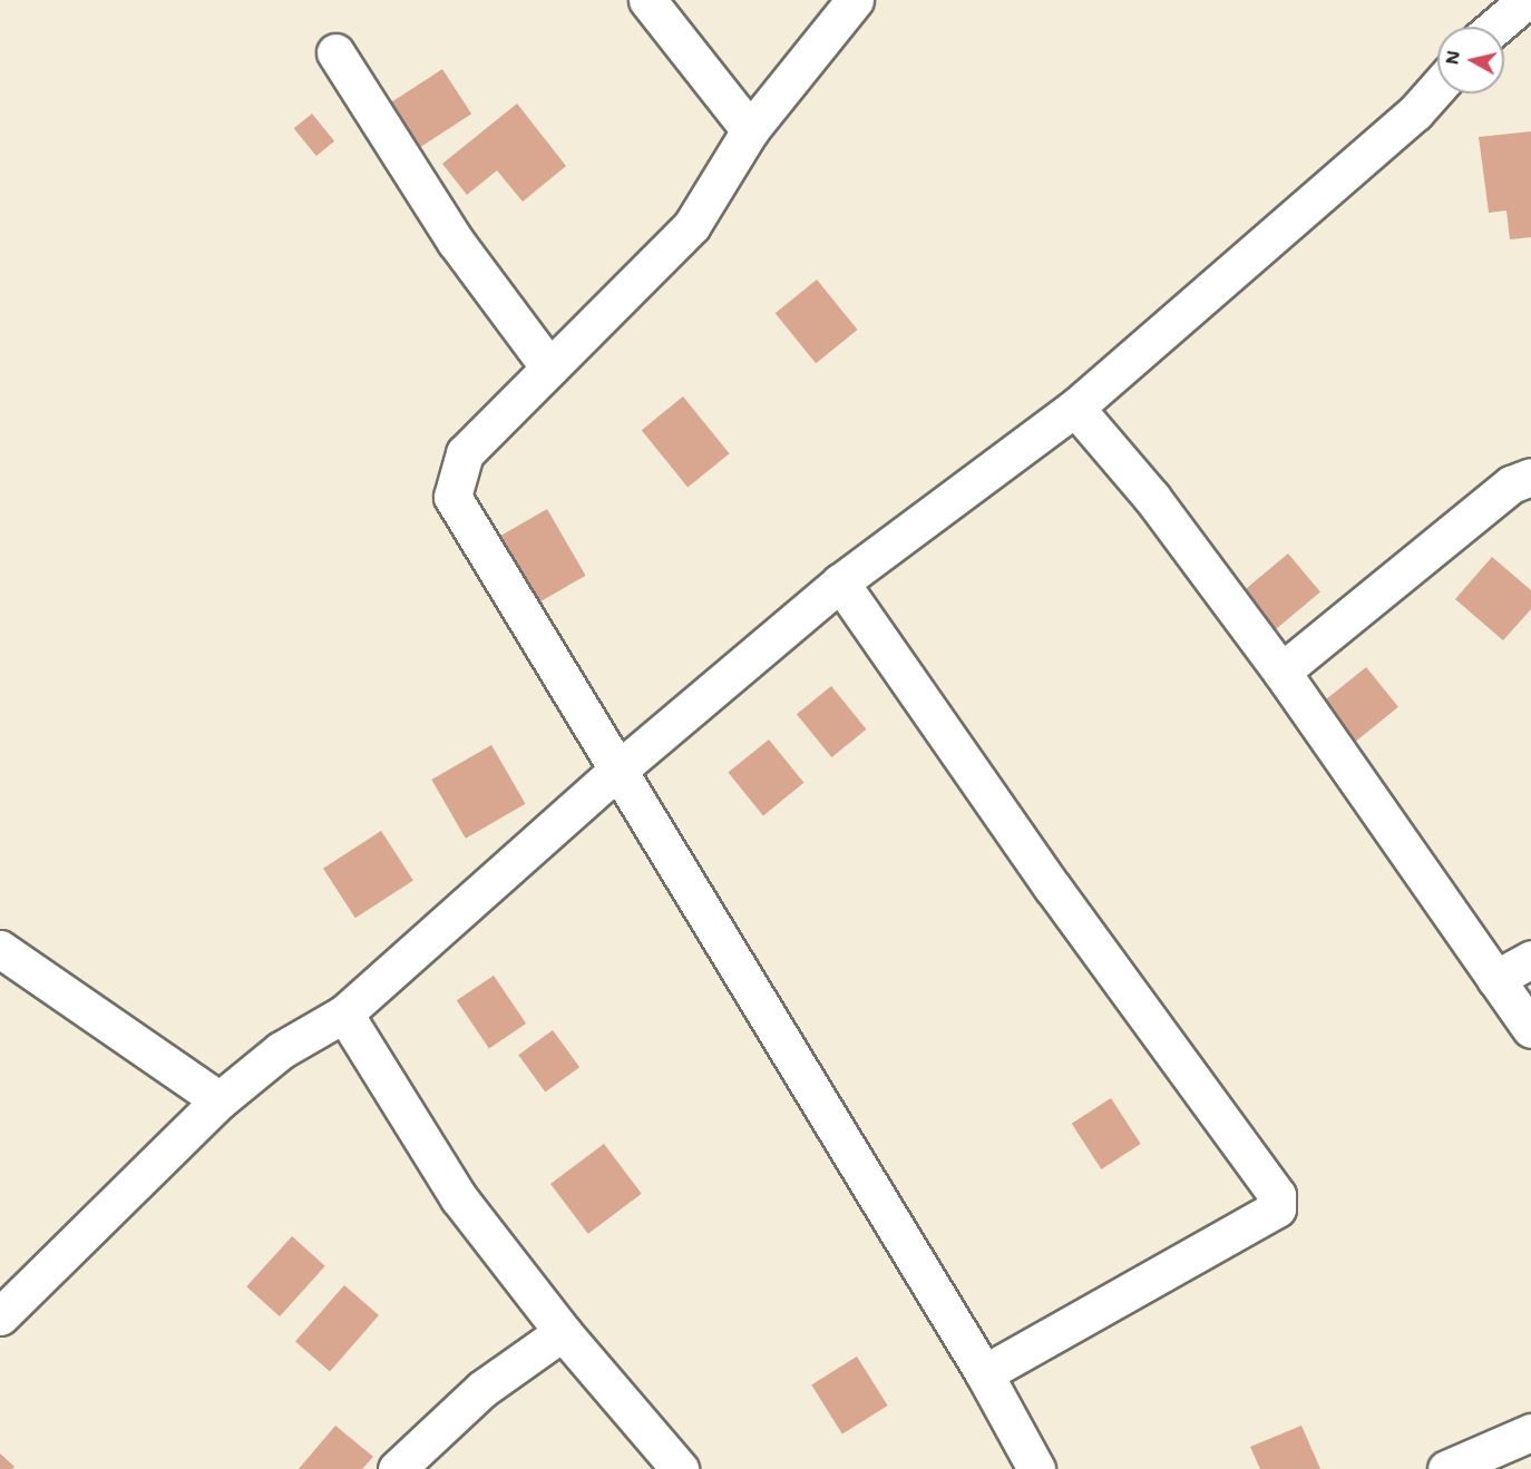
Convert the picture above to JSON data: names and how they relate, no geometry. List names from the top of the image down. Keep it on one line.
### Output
{"north":"left"}
